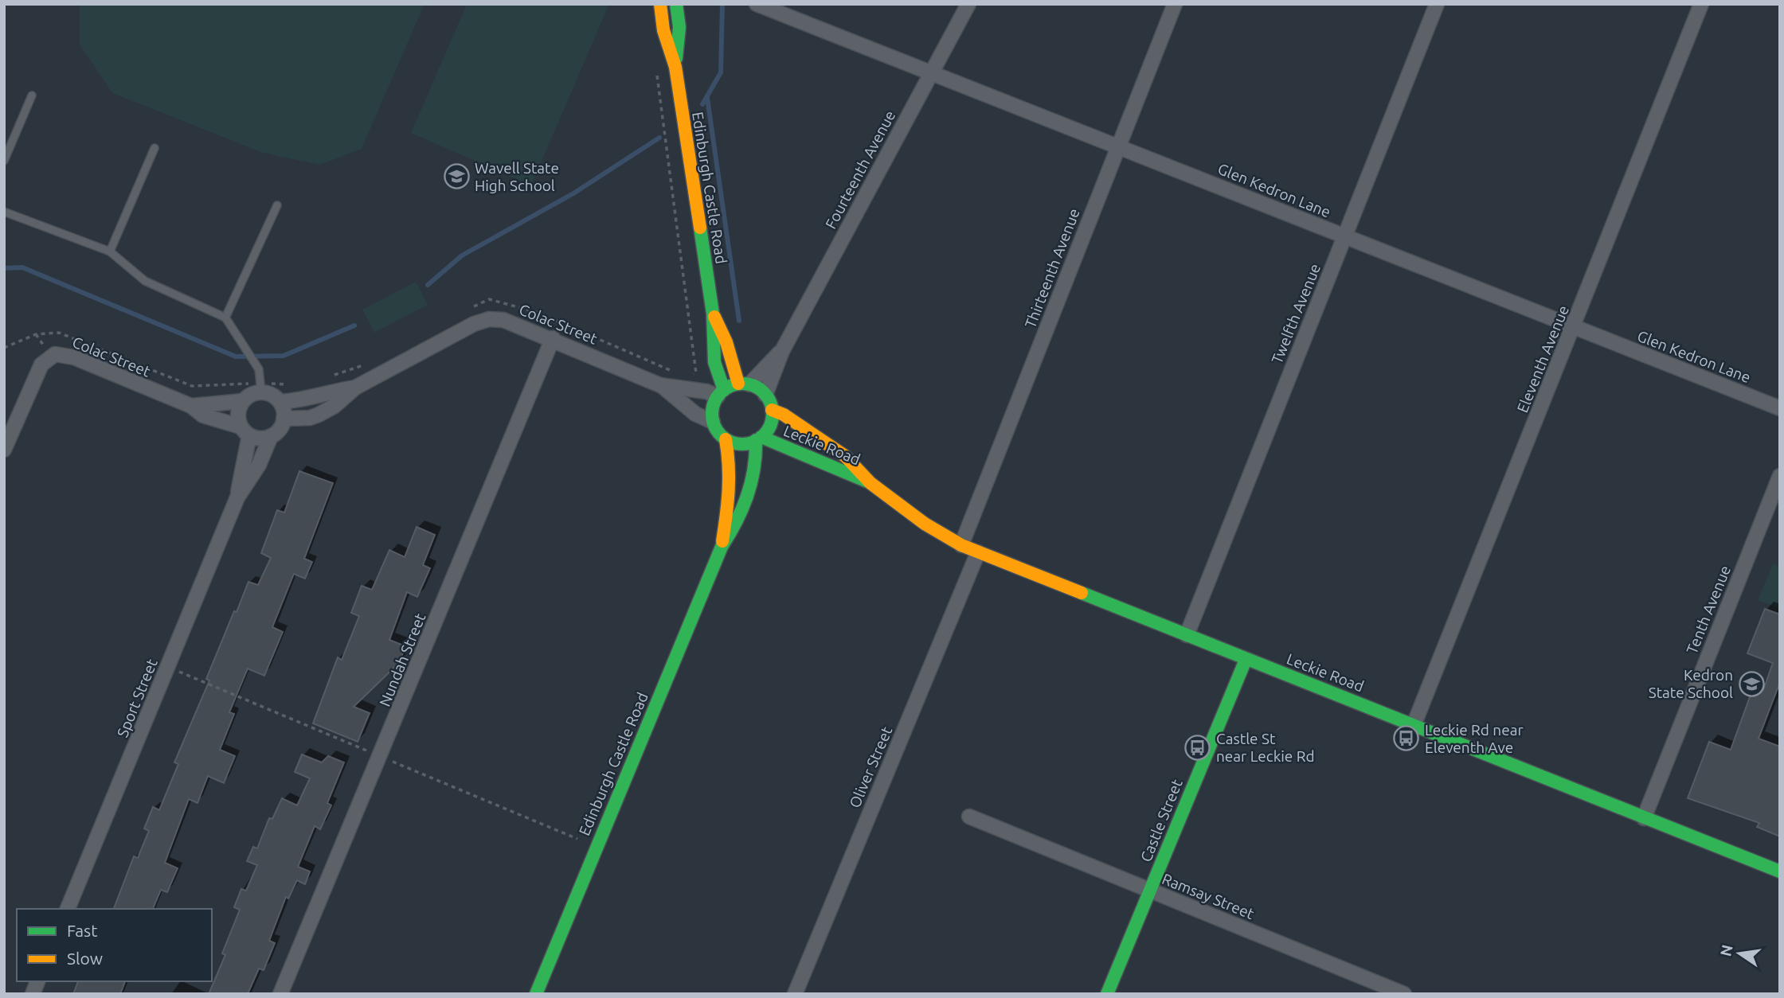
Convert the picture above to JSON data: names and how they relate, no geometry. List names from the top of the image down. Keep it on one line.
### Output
{"streets":{"street":["Fourteenth Avenue","Edinburgh Castle Road","Glen Kedron Lane","Thirteenth Avenue","Twelfth Avenue","Colac Street","Eleventh Avenue","Leckie Road","Tenth Avenue","Nundah Street","Sport Street","Oliver Street","Castle Street","Ramsay Street"]},"crossings":[["Fourteenth Avenue","Edinburgh Castle Road"],["Fourteenth Avenue","Glen Kedron Lane"],["Fourteenth Avenue","Colac Street"],["Fourteenth Avenue","Leckie Road"],["Edinburgh Castle Road","Colac Street"],["Edinburgh Castle Road","Leckie Road"],["Glen Kedron Lane","Thirteenth Avenue"],["Glen Kedron Lane","Twelfth Avenue"],["Glen Kedron Lane","Eleventh Avenue"],["Thirteenth Avenue","Leckie Road"],["Twelfth Avenue","Leckie Road"],["Colac Street","Leckie Road"],["Colac Street","Nundah Street"],["Colac Street","Sport Street"],["Eleventh Avenue","Leckie Road"],["Leckie Road","Tenth Avenue"],["Leckie Road","Oliver Street"],["Leckie Road","Castle Street"],["Castle Street","Ramsay Street"]],"places":{"school or university":["Wavell State High School","Kedron State School"],"bus stop":["Leckie Rd near Eleventh Ave","Castle St near Leckie Rd"]},"legend":["Fast","Slow"],"north":"left"}
